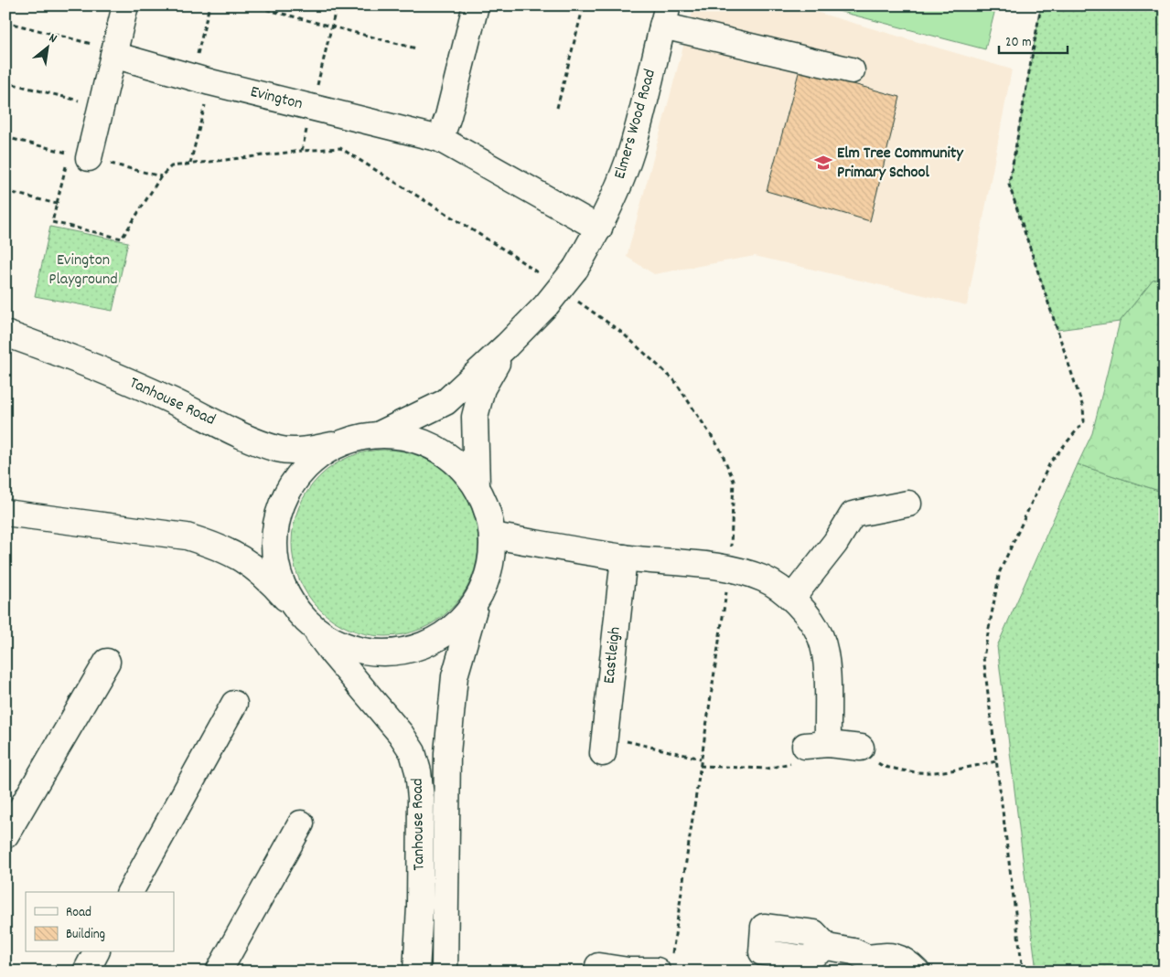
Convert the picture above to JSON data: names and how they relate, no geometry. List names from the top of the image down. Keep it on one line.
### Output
{"streets":{"street":["Evington","Elmers Wood Road","Tanhouse Road","Eastleigh"]},"crossings":[["Evington","Elmers Wood Road"],["Elmers Wood Road","Tanhouse Road"]],"parks":["Evington Playground"],"places":{"school or university":["Elm Tree Community Primary School"]},"legend":["Road","Building"],"scale_bar":"20 m","north":"top right"}
